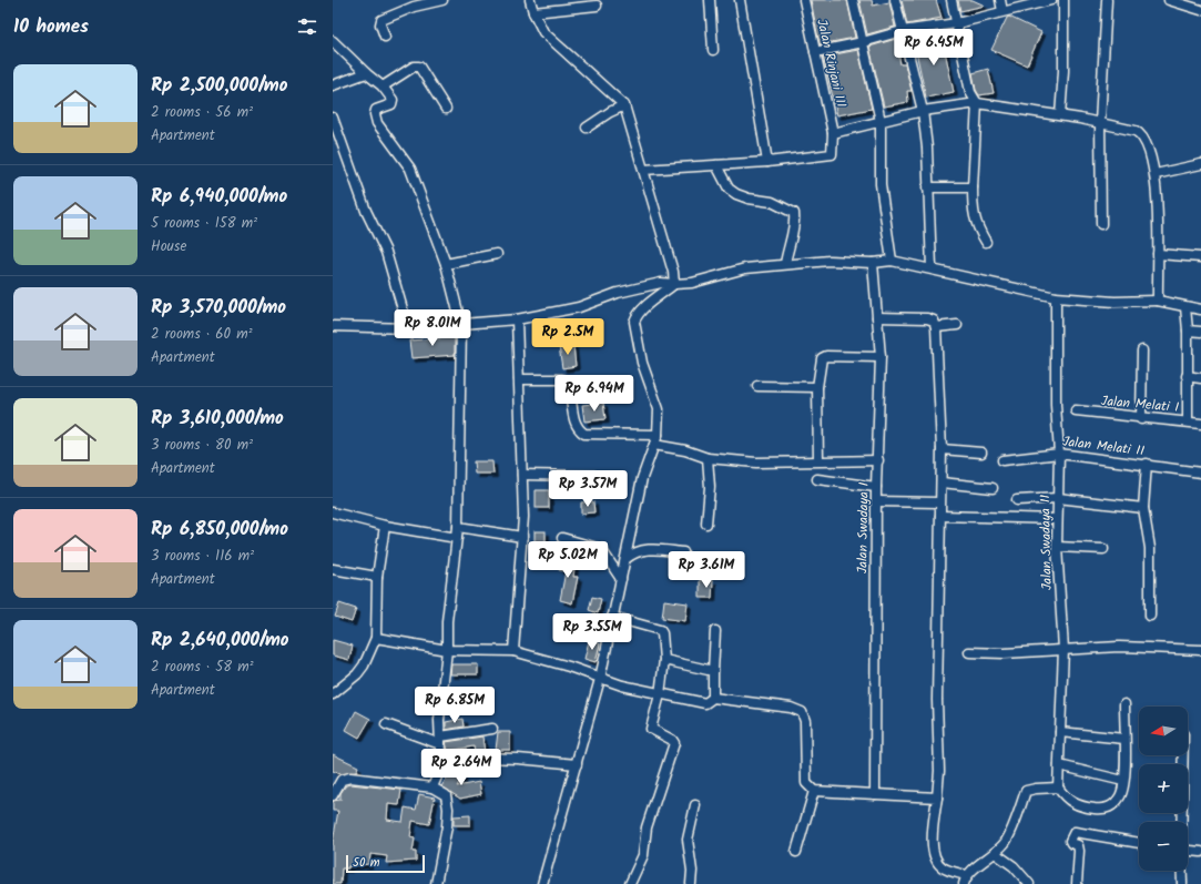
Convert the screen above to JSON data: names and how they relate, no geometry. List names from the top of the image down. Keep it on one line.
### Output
{"streets":{"street":["Jalan Rinjani III","Jalan Melati I","Jalan Melati II","Jalan Swadaya I","Jalan Swadaya II"]},"crossings":[["Jalan Melati II","Jalan Swadaya II"]],"scale_bar":"50 m","north":"left","page":{"heading":"10 homes","price":["Rp 6.45M","Rp 8.01M","Rp 2.5M","Rp 6.94M","Rp 3.57M","Rp 5.02M","Rp 3.61M","Rp 3.55M","Rp 6.85M","Rp 2.64M"],"list":[{"name":"Rp 2,500,000/mo","note":"2 rooms · 56 m² · Apartment"},{"name":"Rp 6,940,000/mo","note":"5 rooms · 158 m² · House"},{"name":"Rp 3,570,000/mo","note":"2 rooms · 60 m² · Apartment"},{"name":"Rp 3,610,000/mo","note":"3 rooms · 80 m² · Apartment"},{"name":"Rp 6,850,000/mo","note":"3 rooms · 116 m² · Apartment"},{"name":"Rp 2,640,000/mo","note":"2 rooms · 58 m² · Apartment"}],"map_buttons":["+","−"],"scale":"50 m"}}
